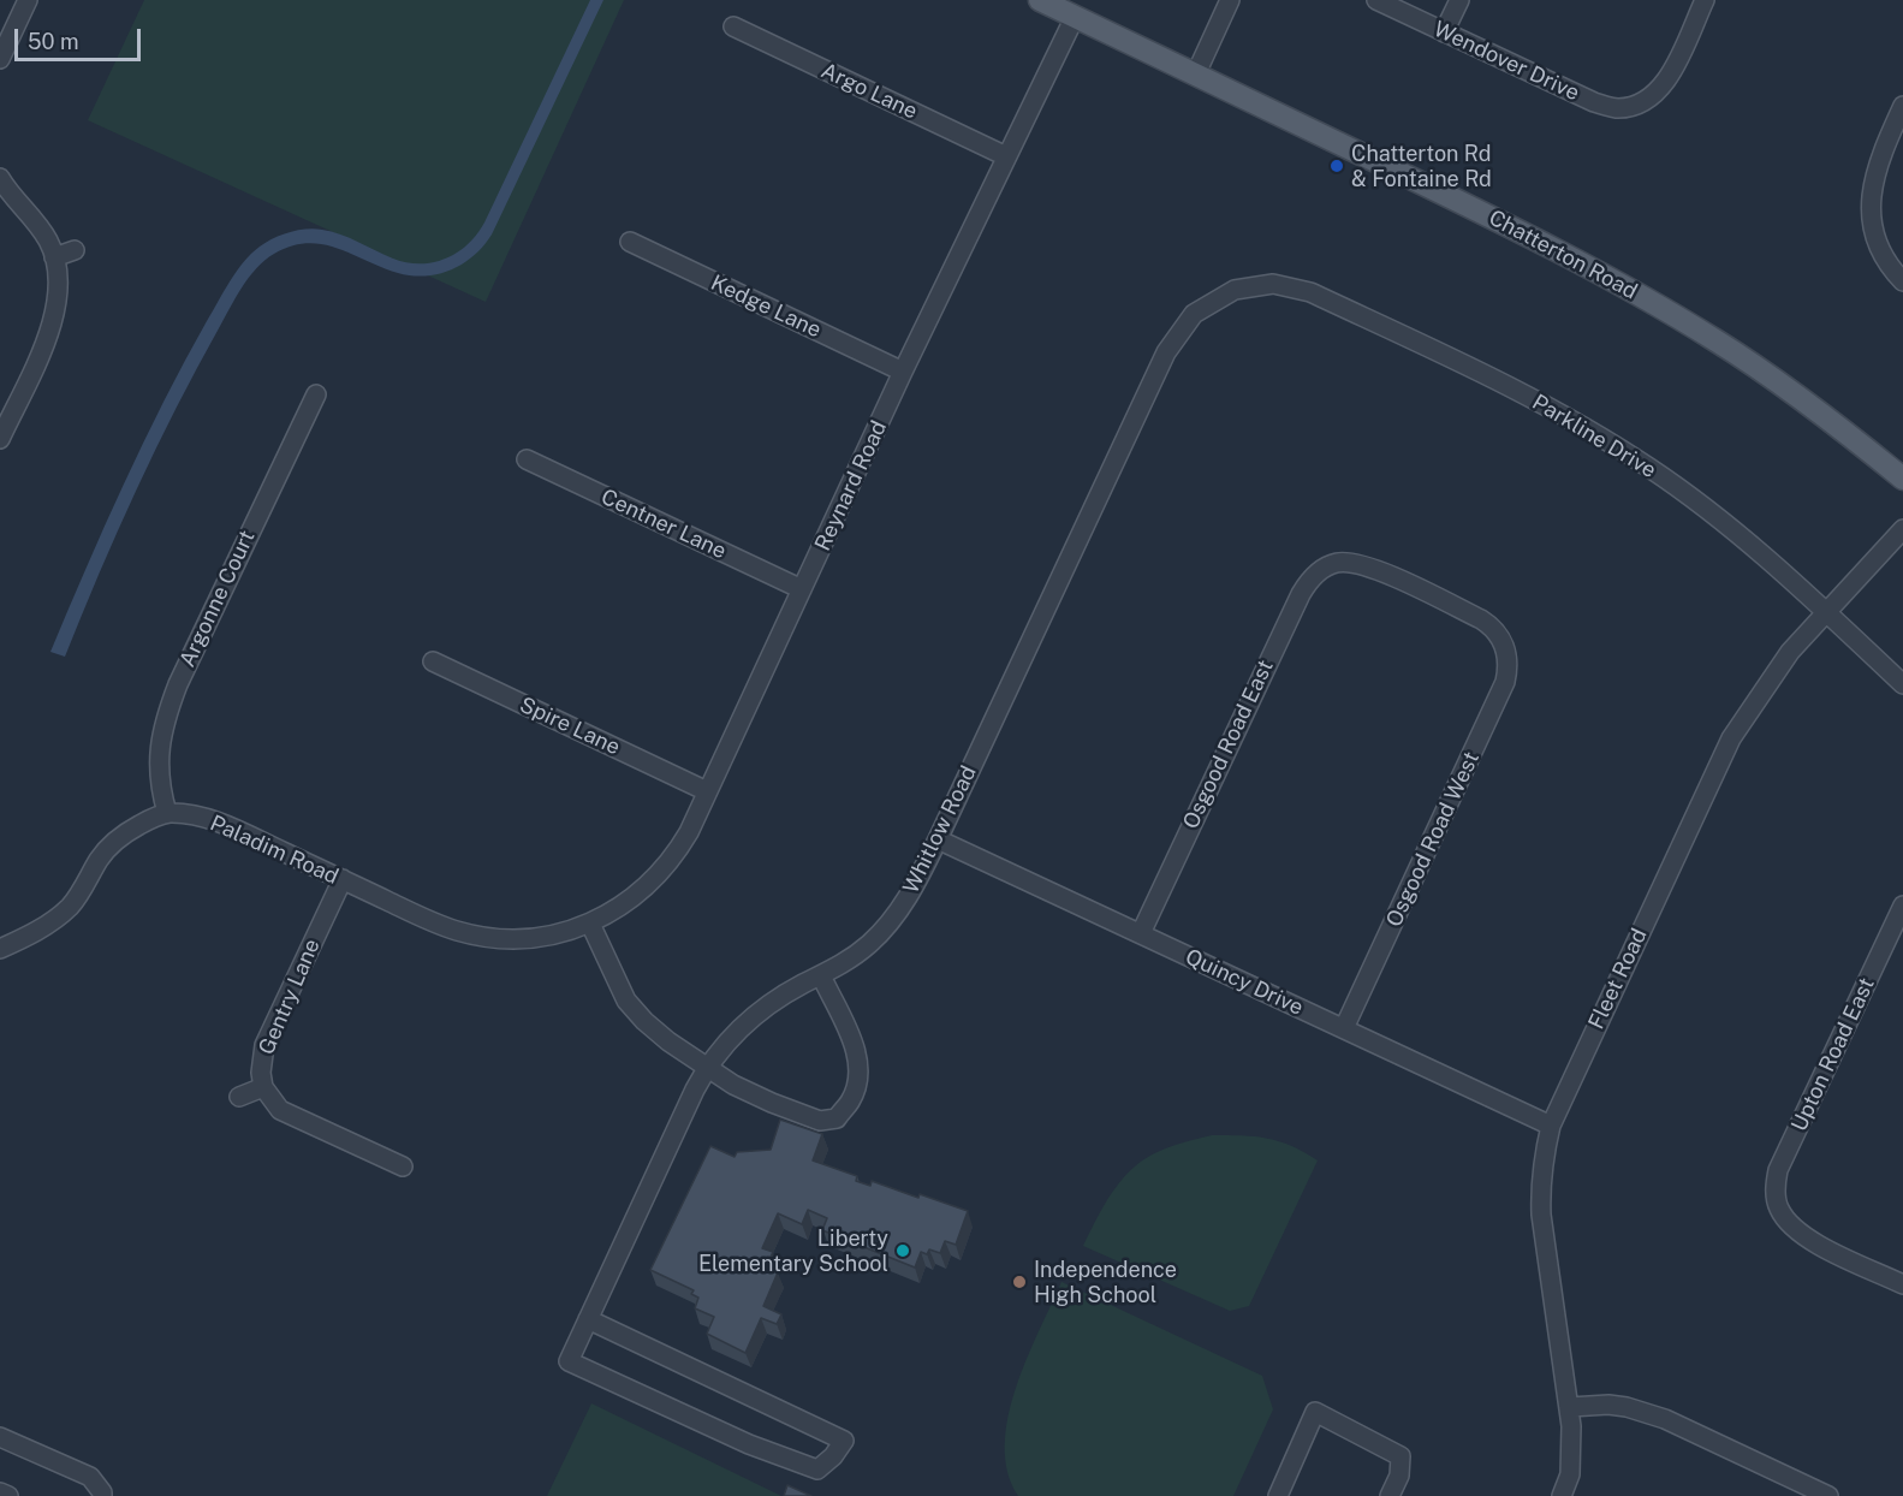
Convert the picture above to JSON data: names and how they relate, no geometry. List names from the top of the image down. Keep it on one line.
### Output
{"streets":{"main road":["Chatterton Road"],"street":["Wendover Drive","Argo Lane","Kedge Lane","Parkline Drive","Reynard Road","Centner Lane","Argonne Court","Spire Lane","Osgood Road East","Whitlow Road","Osgood Road West","Paladim Road","Fleet Road","Quincy Drive","Gentry Lane","Upton Road East"]},"crossings":[["Argo Lane","Reynard Road"],["Chatterton Road","Reynard Road"],["Kedge Lane","Reynard Road"],["Parkline Drive","Whitlow Road"],["Parkline Drive","Fleet Road"],["Reynard Road","Centner Lane"],["Reynard Road","Spire Lane"],["Reynard Road","Paladim Road"],["Argonne Court","Paladim Road"],["Osgood Road East","Osgood Road West"],["Osgood Road East","Quincy Drive"],["Whitlow Road","Quincy Drive"],["Osgood Road West","Quincy Drive"],["Paladim Road","Gentry Lane"],["Fleet Road","Quincy Drive"]],"places":["Chatterton Rd & Fontaine Rd","Liberty Elementary School","Independence High School"],"scale_bar":"50 m"}
